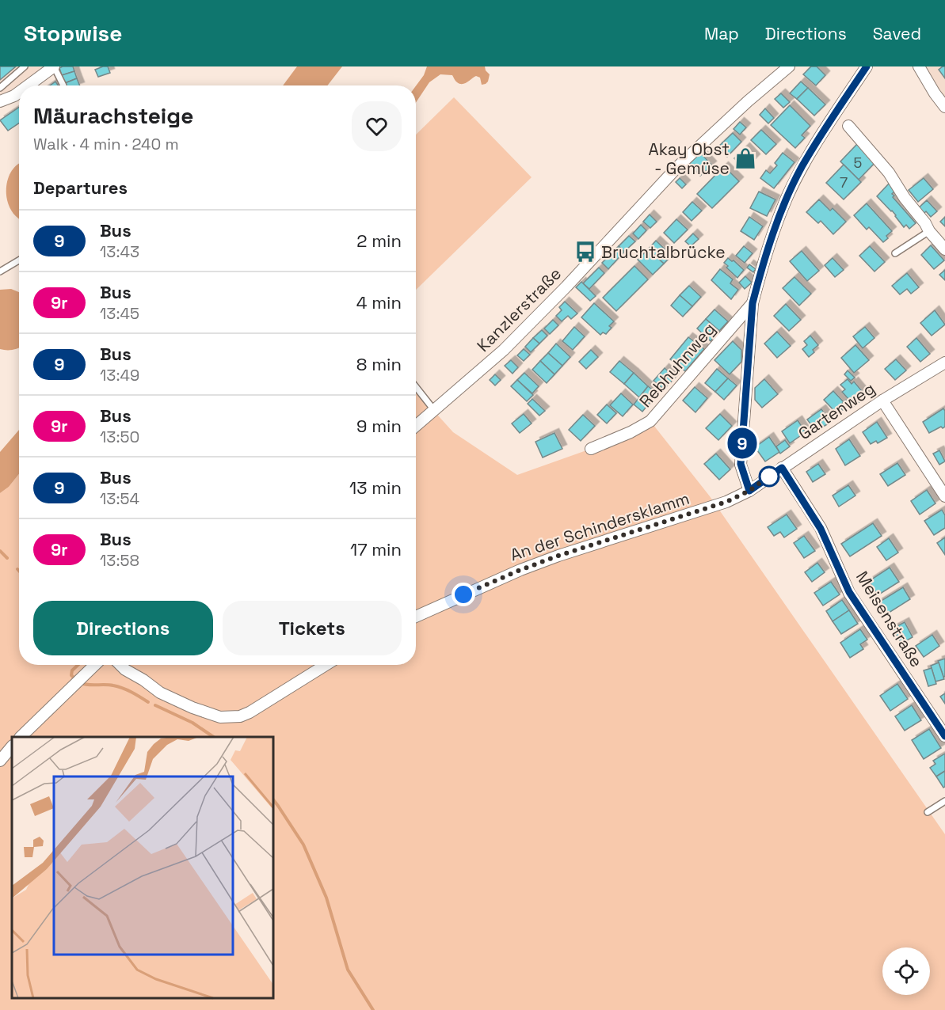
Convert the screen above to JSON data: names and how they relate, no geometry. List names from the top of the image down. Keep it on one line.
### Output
{"streets":{"street":["Kanzlerstraße","Rebhuhnweg","Gartenweg","An der Schindersklamm","Meisenstraße"]},"crossings":[["Gartenweg","An der Schindersklamm"],["Gartenweg","Meisenstraße"]],"places":{"shop":["Akay Obst - Gemüse"],"bus stop":["Bruchtalbrücke"]},"lines":["bus line 9"],"house_numbers":["5","7"],"page":{"header":"Stopwise","nav":["Map","Directions","Saved"],"on_map":"9","heading":[["Mäurachsteige","Walk · 4 min · 240 m"],"Departures"],"list":[{"mark":"9","name":"Bus","note":"13:43","value":"2 min"},{"mark":"9r","name":"Bus","note":"13:45","value":"4 min"},{"mark":"9","name":"Bus","note":"13:49","value":"8 min"},{"mark":"9r","name":"Bus","note":"13:50","value":"9 min"},{"mark":"9","name":"Bus","note":"13:54","value":"13 min"},{"mark":"9r","name":"Bus","note":"13:58","value":"17 min"}],"buttons":["Directions","Tickets"]}}
